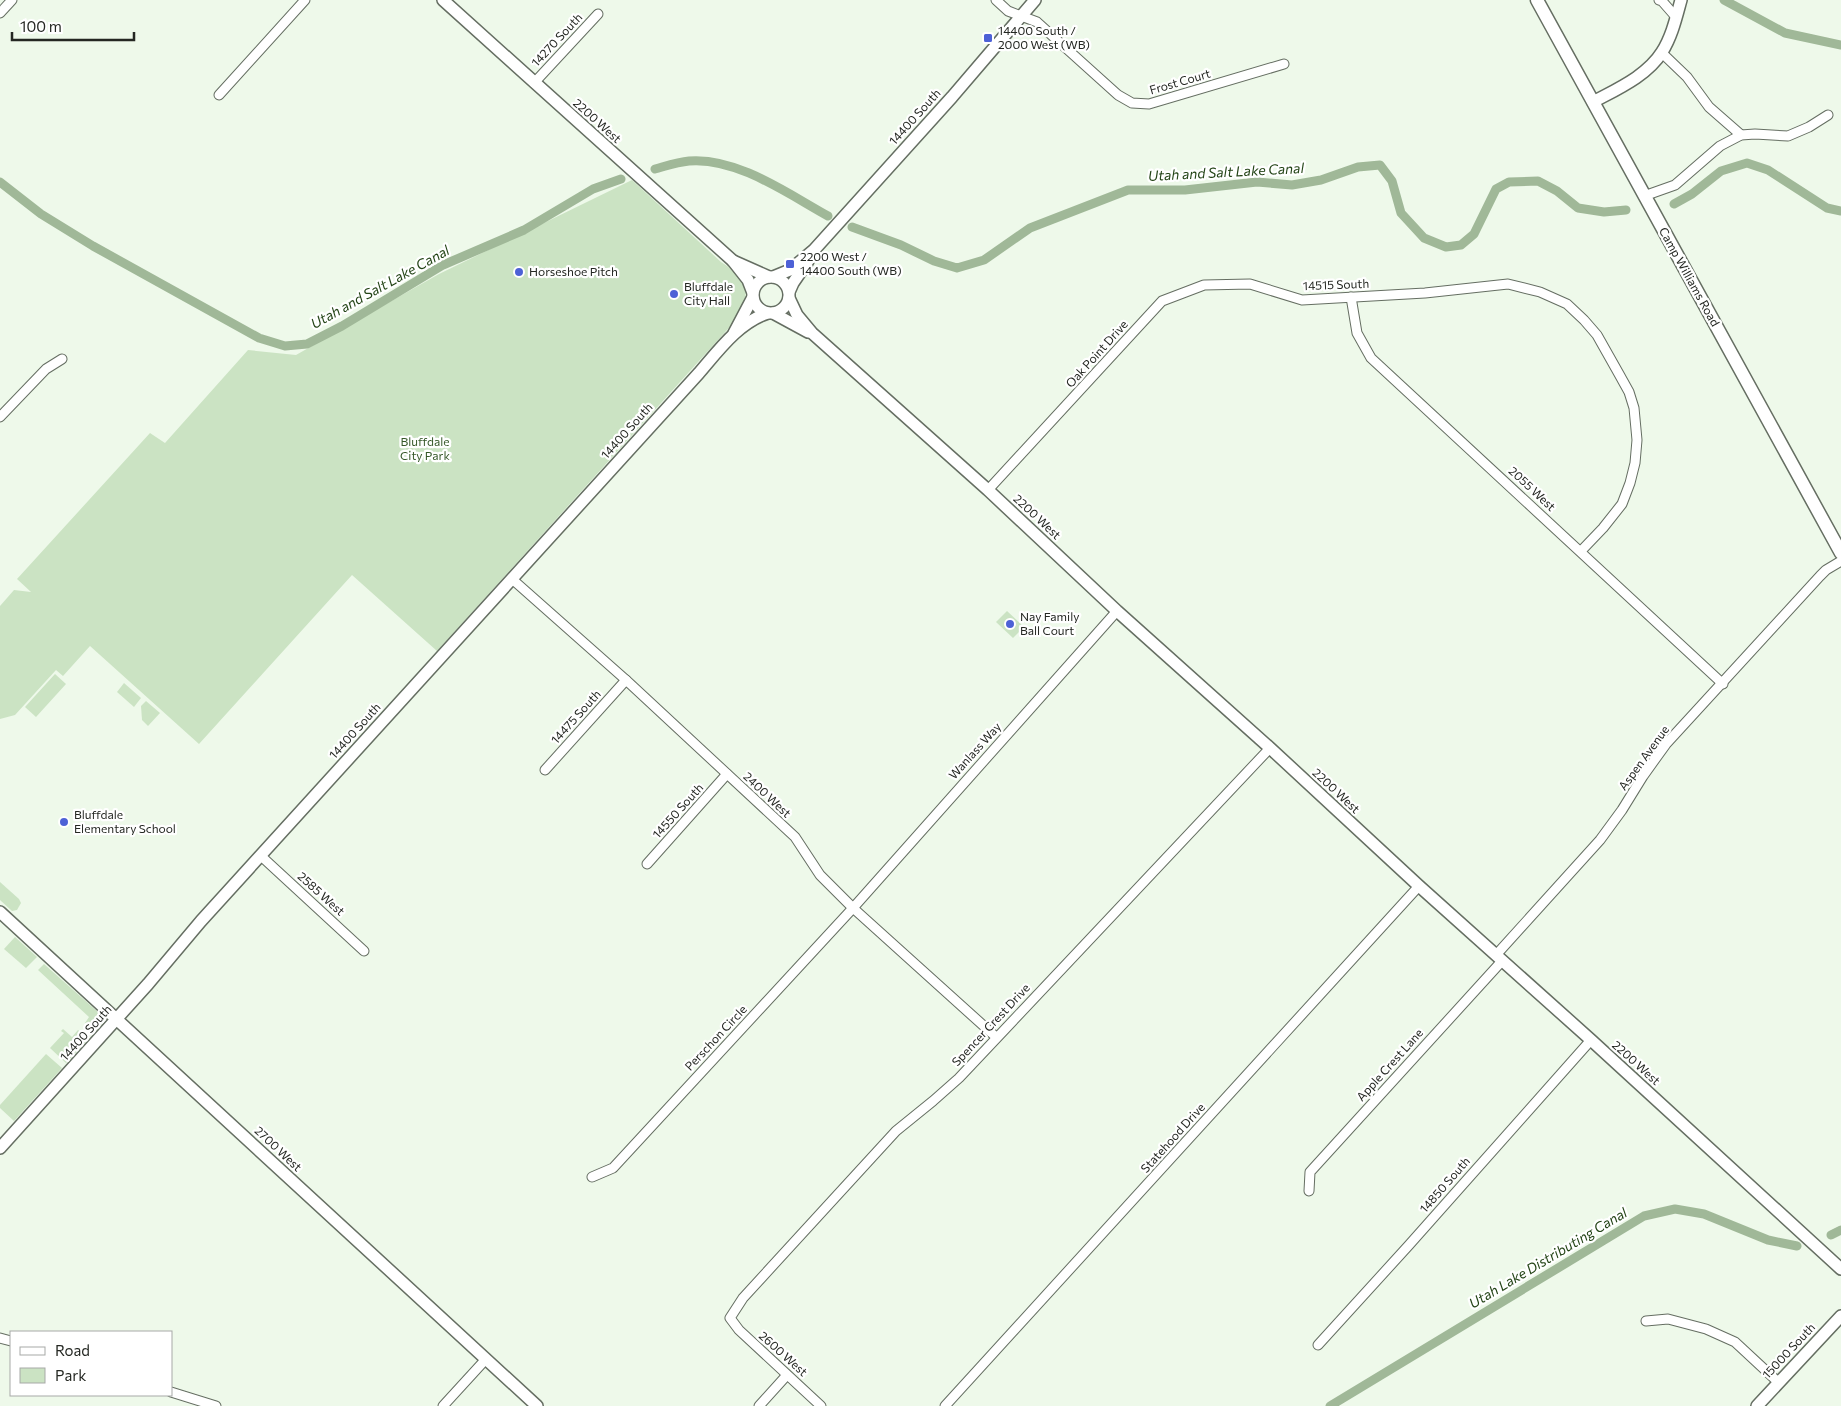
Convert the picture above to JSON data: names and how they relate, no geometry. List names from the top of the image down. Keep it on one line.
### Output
{"streets":{"main road":["Camp Williams Road"],"street":["14270 South","Frost Court","14400 South","2200 West","14515 South","Oak Point Drive","2055 West","14475 South","Wanlass Way","Aspen Avenue","2400 West","14550 South","2585 West","Spencer Crest Drive","Perschon Circle","Apple Crest Lane","Statehood Drive","2700 West","14850 South","15000 South","2600 West"]},"crossings":[["14270 South","2200 West"],["Frost Court","14400 South"],["14400 South","2200 West"],["14400 South","2400 West"],["14400 South","2585 West"],["14400 South","2700 West"],["2200 West","Oak Point Drive"],["2200 West","Wanlass Way"],["2200 West","Aspen Avenue"],["2200 West","Spencer Crest Drive"],["2200 West","Apple Crest Lane"],["2200 West","Statehood Drive"],["2200 West","14850 South"],["14515 South","Oak Point Drive"],["14515 South","2055 West"],["2055 West","Aspen Avenue"],["14475 South","2400 West"],["Wanlass Way","2400 West"],["Wanlass Way","Perschon Circle"],["Aspen Avenue","Apple Crest Lane"],["2400 West","14550 South"],["2400 West","Spencer Crest Drive"],["2400 West","Perschon Circle"],["Spencer Crest Drive","2600 West"]],"water":["Utah and Salt Lake Canal","Utah Lake Distributing Canal"],"parks":["Bluffdale City Park"],"places":{"transit":["14400 South / 2000 West (WB)","2200 West / 14400 South (WB)"],"other":["Horseshoe Pitch","Bluffdale City Hall","Nay Family Ball Court","Bluffdale Elementary School"]},"legend":["Road","Park"],"scale_bar":"100 m"}
